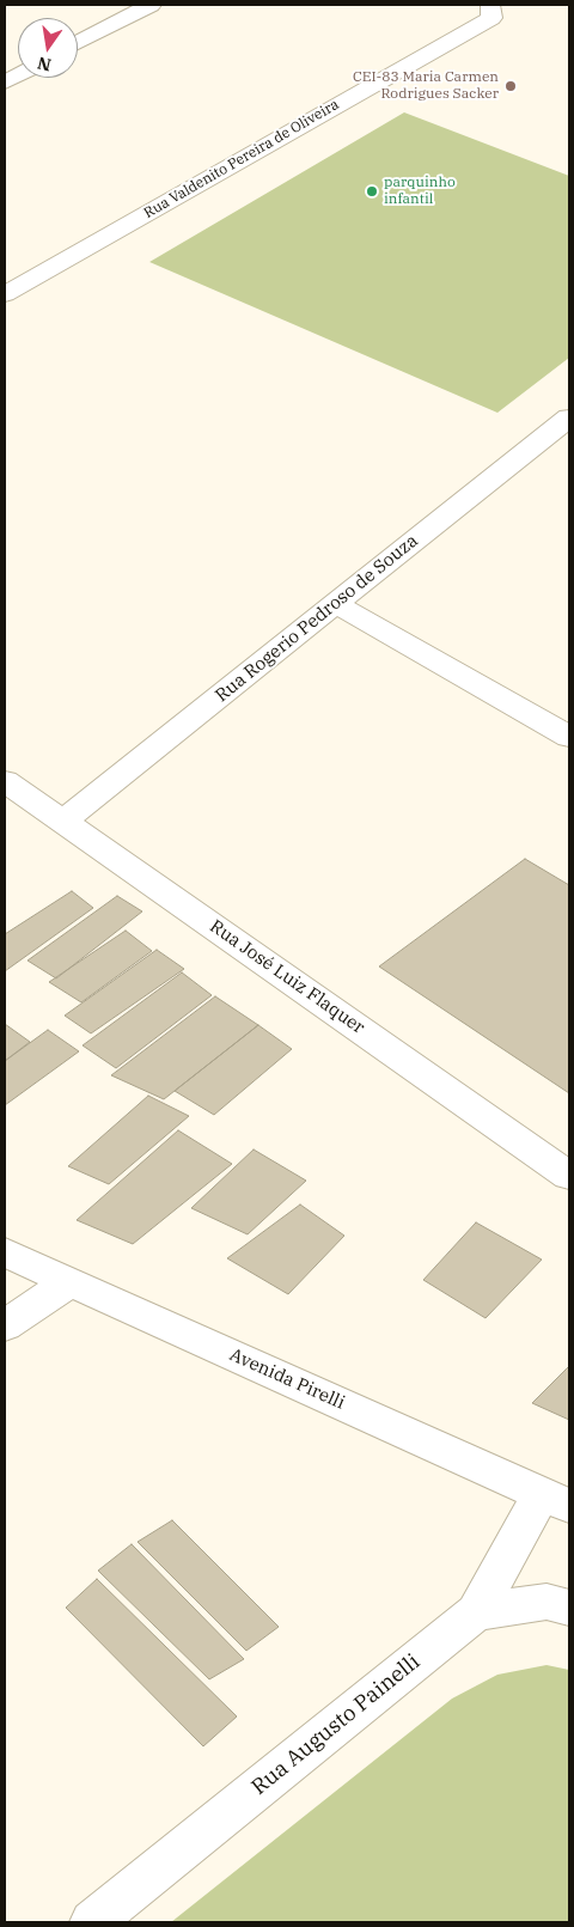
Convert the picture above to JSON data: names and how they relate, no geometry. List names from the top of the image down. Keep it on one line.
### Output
{"streets":{"street":["Rua Valdenito Pereira de Oliveira","Rua Rogerio Pedroso de Souza","Rua José Luiz Flaquer","Avenida Pirelli","Rua Augusto Painelli"]},"crossings":[["Rua Rogerio Pedroso de Souza","Rua José Luiz Flaquer"],["Avenida Pirelli","Rua Augusto Painelli"]],"places":["CEI-83 Maria Carmen Rodrigues Sacker","parquinho infantil"],"north":"bottom"}
